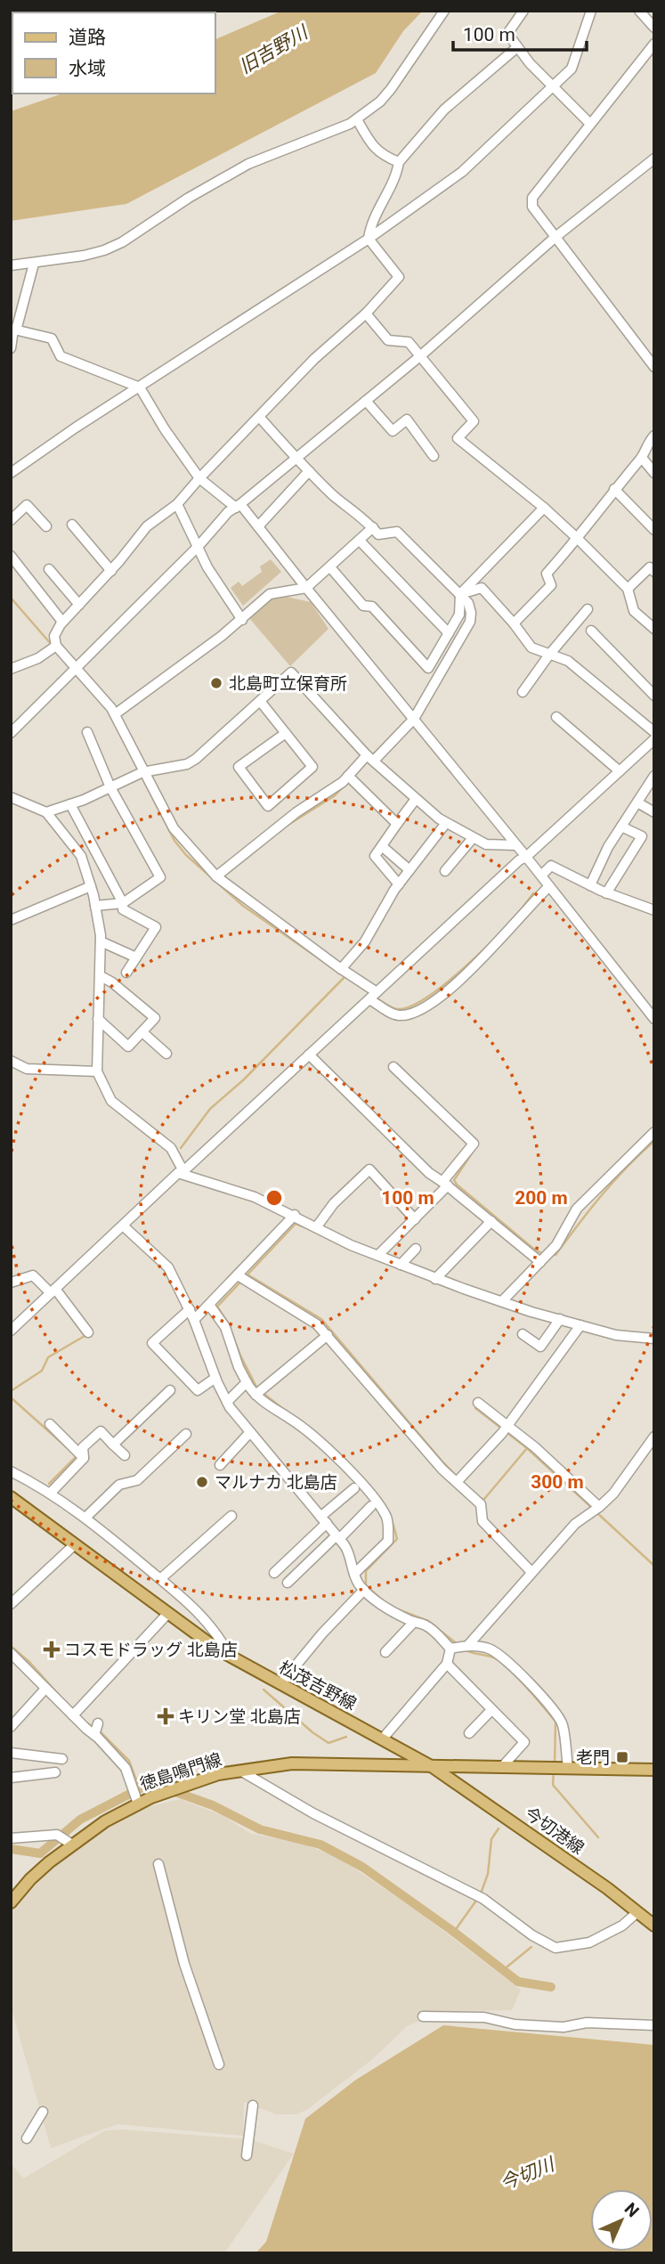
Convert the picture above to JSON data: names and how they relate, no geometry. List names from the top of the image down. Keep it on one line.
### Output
{"streets":{"main road":["松茂吉野線","徳島鳴門線","今切港線"]},"crossings":[["松茂吉野線","徳島鳴門線"],["松茂吉野線","今切港線"],["徳島鳴門線","今切港線"]],"water":["旧吉野川","今切川"],"places":{"other":["北島町立保育所","マルナカ 北島店"],"health":["コスモドラッグ 北島店","キリン堂 北島店"],"transit":["老門"]},"legend":["道路","水域"],"scale_bar":"100 m","north":"top right","rings":["100 m","200 m","300 m"]}
